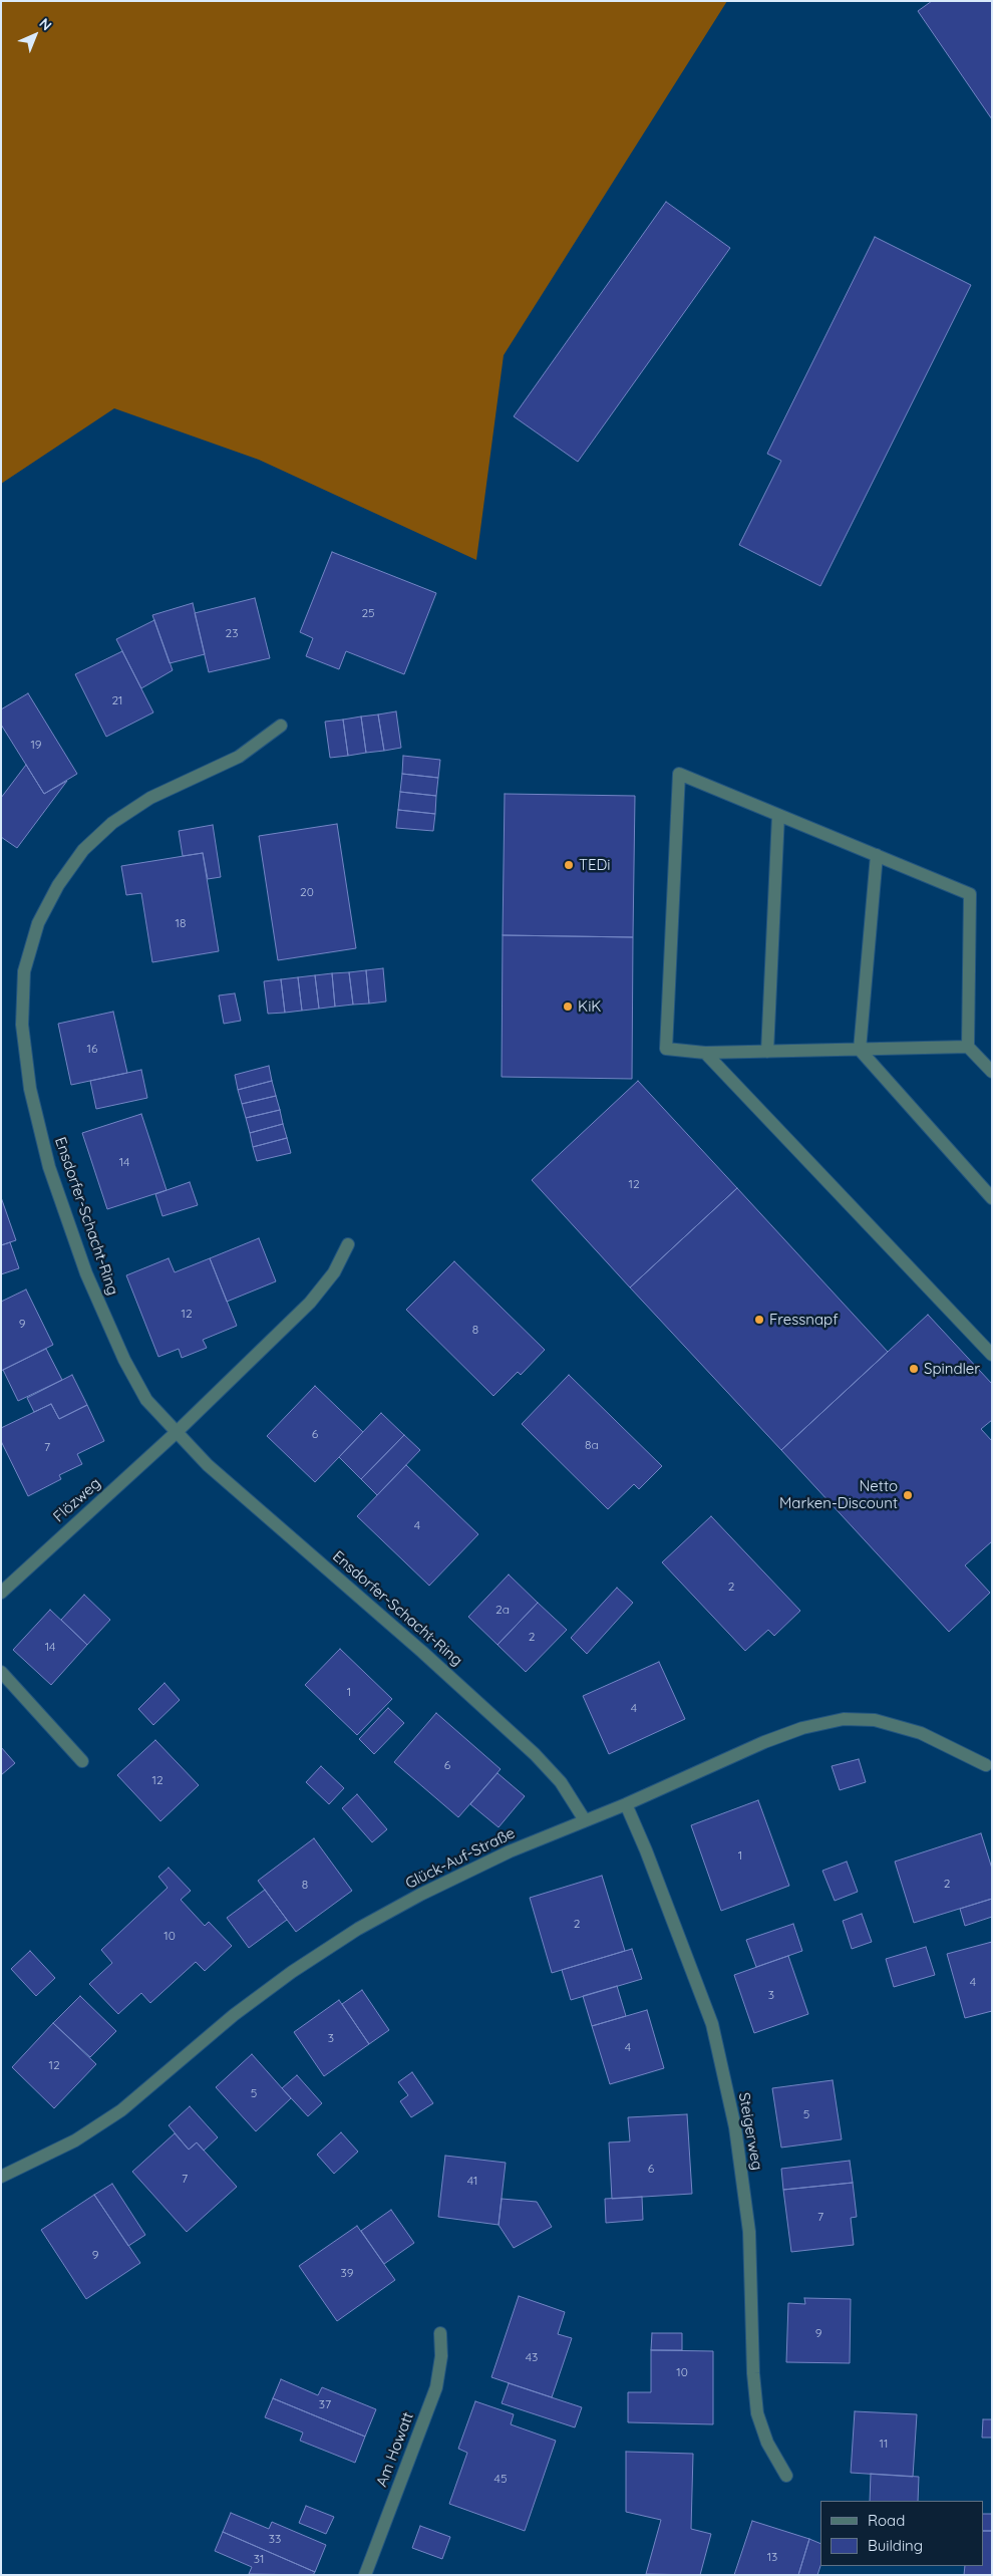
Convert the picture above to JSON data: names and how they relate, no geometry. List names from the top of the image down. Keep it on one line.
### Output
{"streets":{"street":["Ensdorfer-Schacht-Ring","Flözweg","Glück-Auf-Straße","Steigerweg","Am Howatt"]},"crossings":[["Ensdorfer-Schacht-Ring","Flözweg"],["Ensdorfer-Schacht-Ring","Glück-Auf-Straße"],["Glück-Auf-Straße","Steigerweg"]],"places":["TEDi","KiK","Fressnapf","Spindler","Netto Marken-Discount"],"house_numbers":["25","23","21","19","20","18","16","14","12","12","9","8","6","8a","7","4","2","2a","2","14","1","4","6","12","1","2","8","2","10","4","3","3","4","12","5","5","6","7","41","7","9","39","9","43","10","37","11","45","33","13","31"],"legend":["Road","Building"],"north":"top right"}
